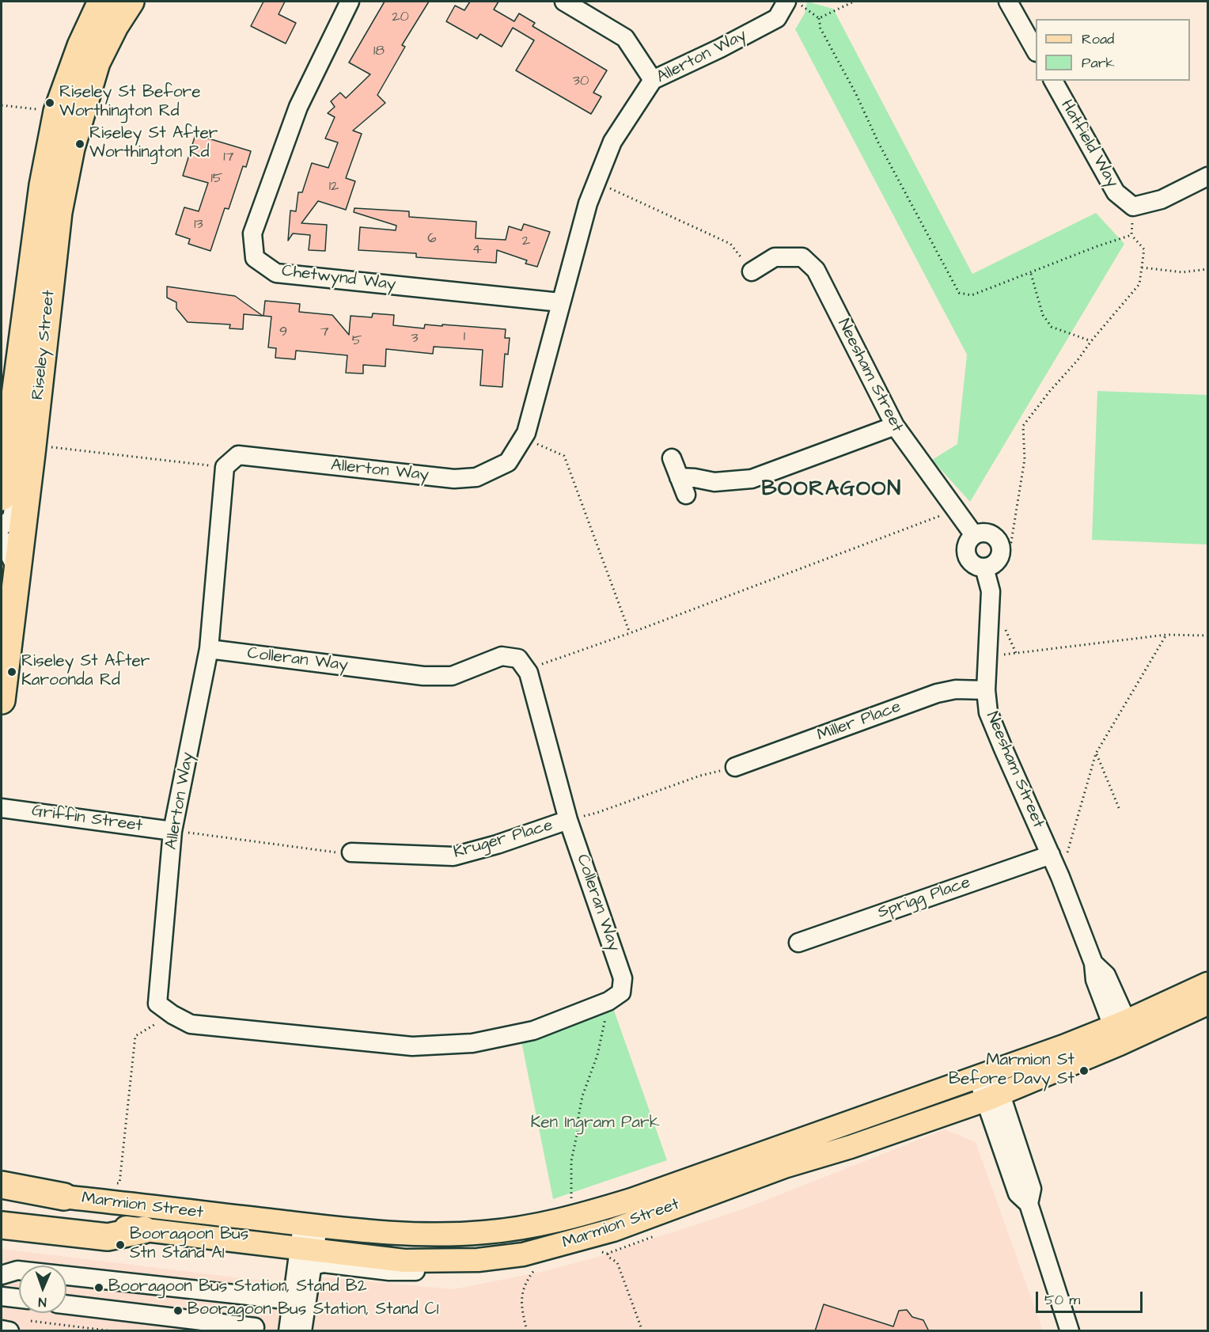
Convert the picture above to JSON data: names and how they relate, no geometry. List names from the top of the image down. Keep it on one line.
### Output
{"streets":{"highway":["Riseley Street"],"main road":["Marmion Street"],"street":["Allerton Way","Hatfield Way","Chetwynd Way","Neesham Street","Colleran Way","Miller Place","Griffin Street","Kruger Place","Sprigg Place"]},"crossings":[["Allerton Way","Chetwynd Way"],["Allerton Way","Colleran Way"],["Allerton Way","Griffin Street"],["Neesham Street","Miller Place"],["Neesham Street","Sprigg Place"],["Neesham Street","Marmion Street"],["Colleran Way","Kruger Place"]],"districts":["BOORAGOON"],"parks":["Ken Ingram Park"],"places":["Riseley St Before Worthington Rd","Riseley St After Worthington Rd","Riseley St After Karoonda Rd","Marmion St Before Davy St","Booragoon Bus Stn Stand A1","Booragoon Bus Station, Stand B2","Booragoon Bus Station, Stand C1"],"house_numbers":["20","18","30","17","15","12","13","6","2","4","9","7","1","3","5"],"legend":["Road","Park"],"scale_bar":"50 m","north":"bottom"}
